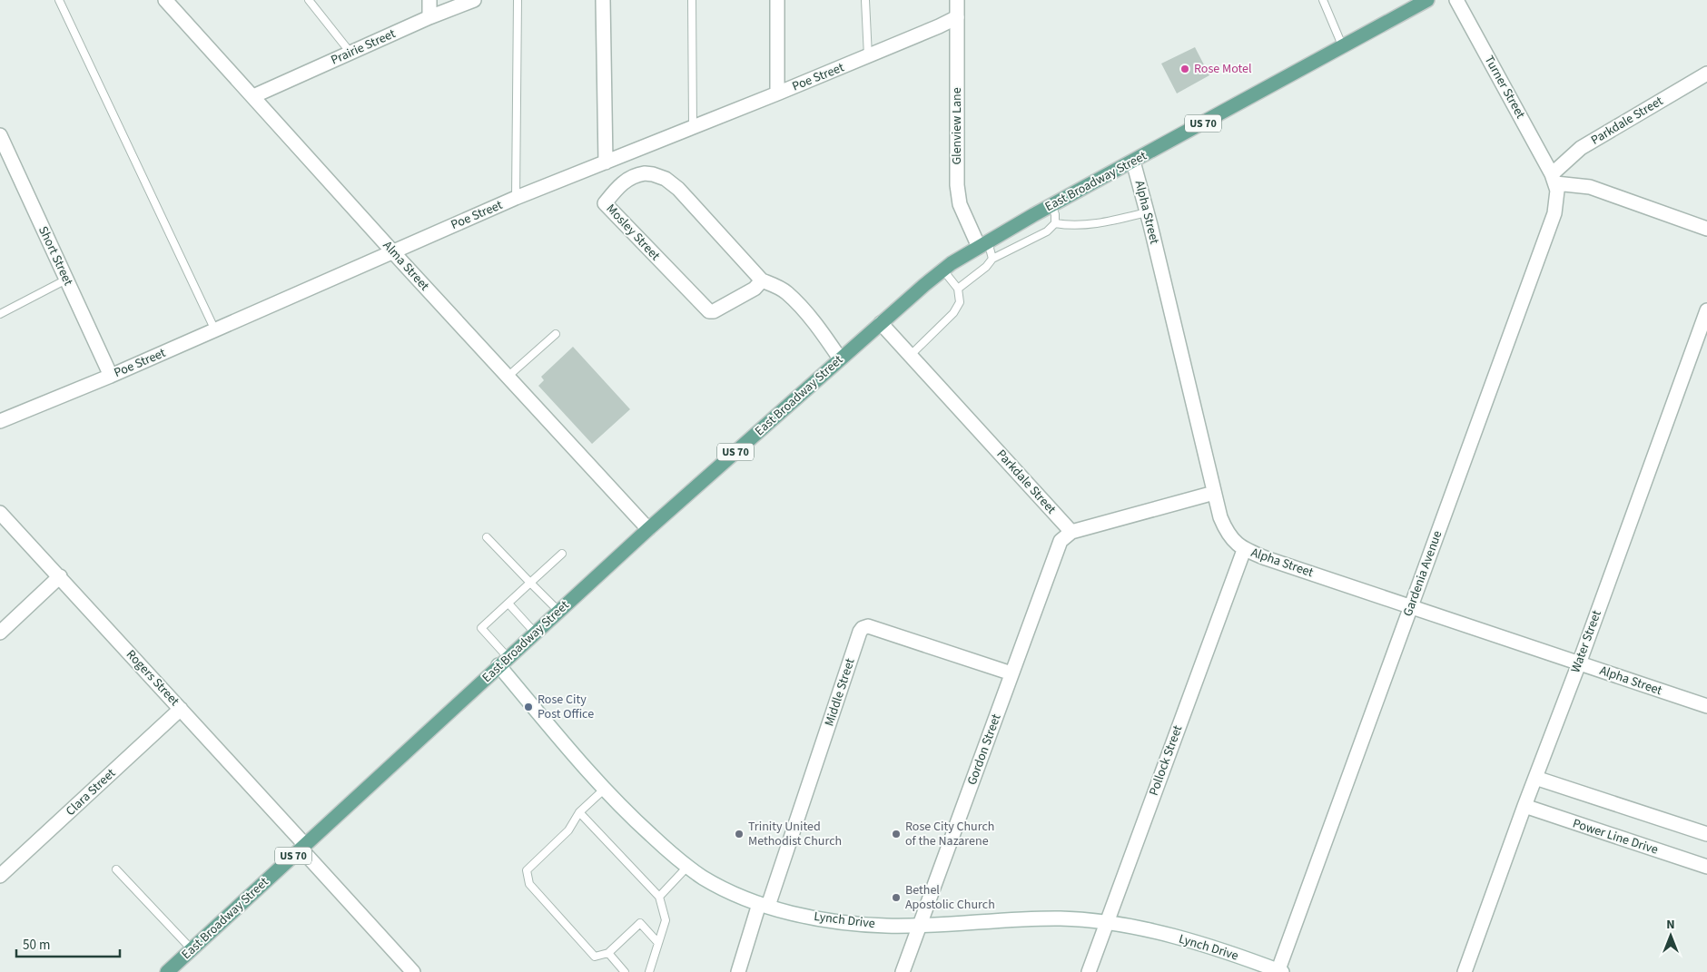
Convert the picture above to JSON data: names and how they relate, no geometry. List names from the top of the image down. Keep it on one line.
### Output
{"streets":{"main road":["US 70","East Broadway Street"],"street":["Prairie Street","Poe Street","Turner Street","Parkdale Street","Glenview Lane","Alpha Street","Mosley Street","Short Street","Alma Street","Gardenia Avenue","Water Street","Rogers Street","Middle Street","Gordon Street","Pollock Street","Clara Street","Power Line Drive","Lynch Drive"]},"crossings":[["Prairie Street","Alma Street"],["Poe Street","Glenview Lane"],["Poe Street","Short Street"],["Poe Street","Alma Street"],["Turner Street","Parkdale Street"],["Turner Street","Gardenia Avenue"],["Parkdale Street","East Broadway Street"],["Parkdale Street","Gardenia Avenue"],["Parkdale Street","Gordon Street"],["Glenview Lane","East Broadway Street"],["East Broadway Street","Alpha Street"],["East Broadway Street","Mosley Street"],["East Broadway Street","Alma Street"],["East Broadway Street","Rogers Street"],["East Broadway Street","Lynch Drive"],["Alpha Street","Gardenia Avenue"],["Alpha Street","Water Street"],["Alpha Street","Pollock Street"],["Gardenia Avenue","Lynch Drive"],["Water Street","Power Line Drive"],["Rogers Street","Clara Street"],["Middle Street","Gordon Street"],["Middle Street","Lynch Drive"],["Gordon Street","Lynch Drive"],["Pollock Street","Lynch Drive"]],"places":["Rose Motel","Rose City Post Office","Trinity United Methodist Church","Rose City Church of the Nazarene","Bethel Apostolic Church"],"scale_bar":"50 m","north":"top"}
